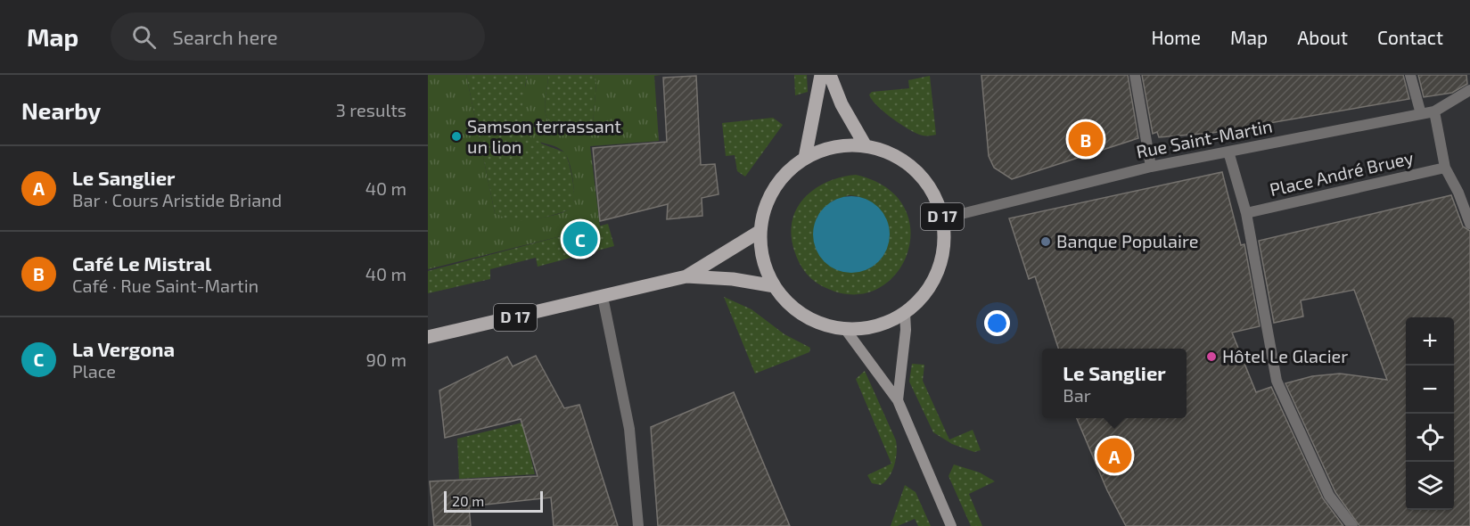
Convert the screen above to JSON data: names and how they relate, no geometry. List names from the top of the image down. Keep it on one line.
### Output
{"streets":{"main road":["D 17"],"street":["Rue Saint-Martin","Place André Bruey"]},"crossings":[["Rue Saint-Martin","D 17"]],"places":["Samson terrassant un lion","Banque Populaire","Hôtel Le Glacier"],"scale_bar":"20 m","page":{"header":"Map","search":"Search here","nav":["Home","Map","About","Contact"],"heading":["Nearby","3 results"],"pins":["B","C","A"],"list":[{"mark":"A","name":"Le Sanglier","note":"Bar · Cours Aristide Briand","value":"40 m"},{"mark":"B","name":"Café Le Mistral","note":"Café · Rue Saint-Martin","value":"40 m"},{"mark":"C","name":"La Vergona","note":"Place","value":"90 m"}],"map_buttons":["+","−"],"popup":["Le Sanglier","Bar"],"scale":"20 m"}}
